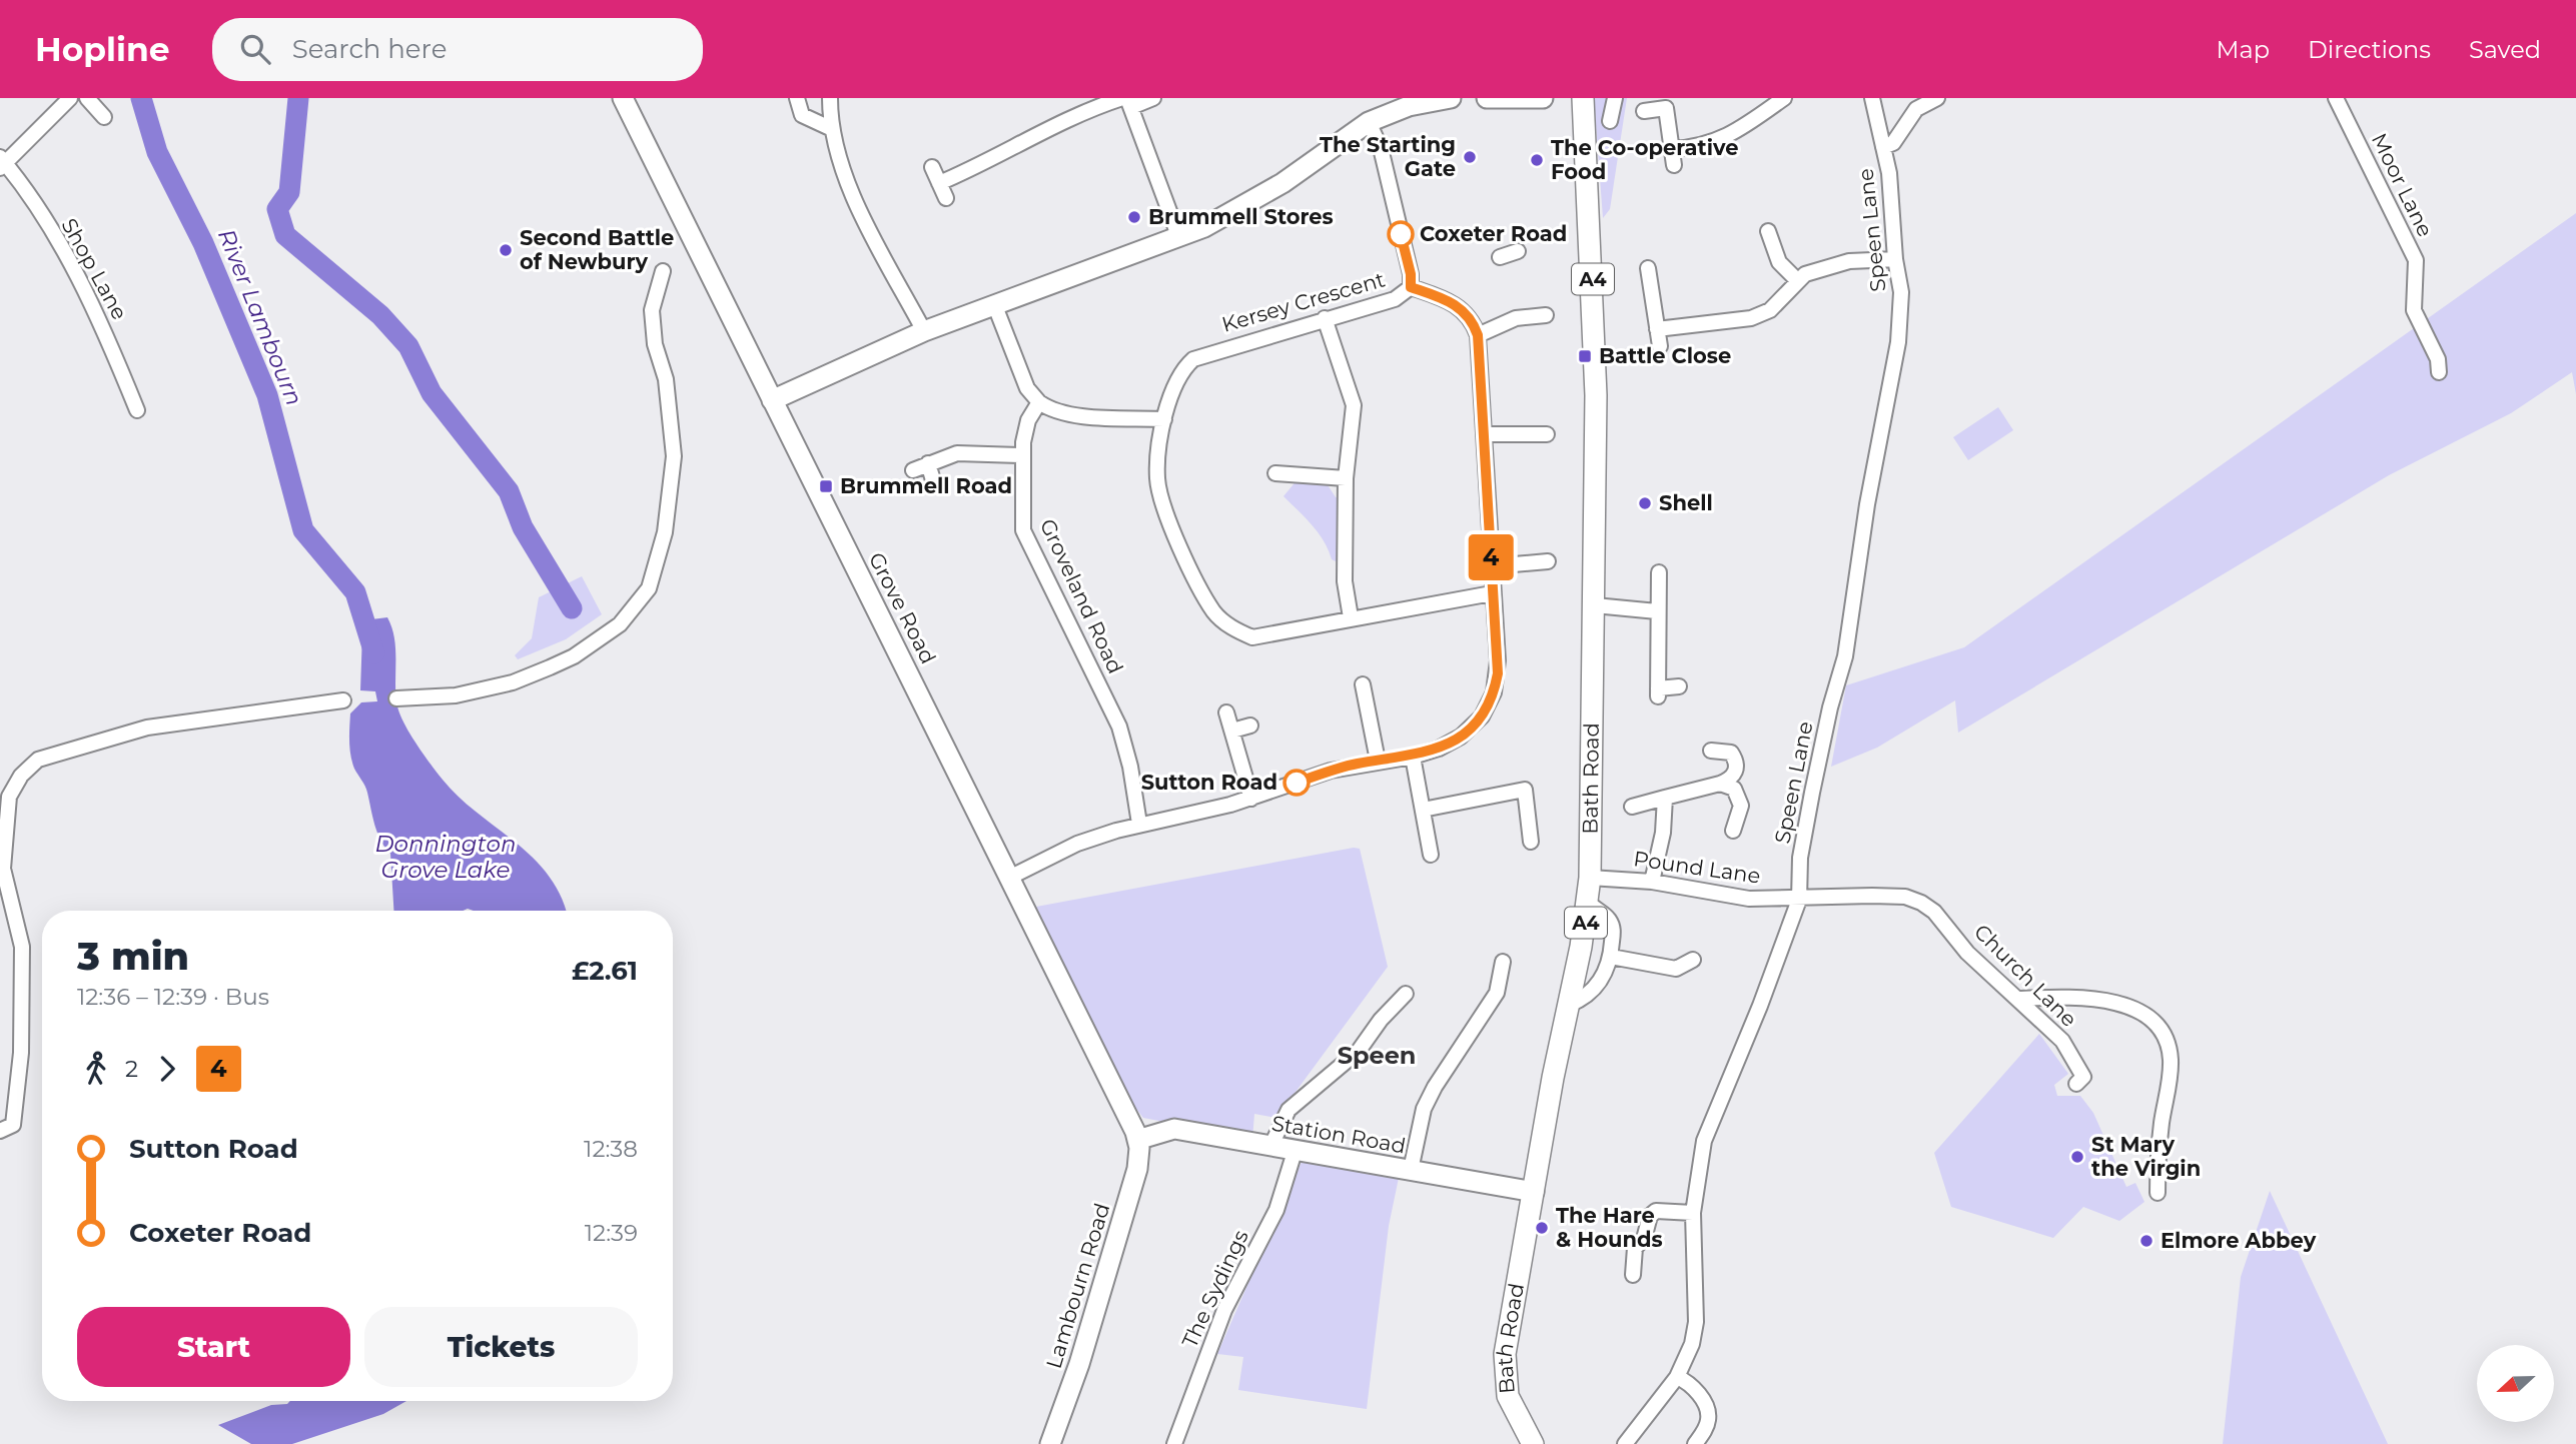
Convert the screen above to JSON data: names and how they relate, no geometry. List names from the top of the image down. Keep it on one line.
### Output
{"streets":{"main road":["A4","Bath Road"],"street":["Moor Lane","Speen Lane","Shop Lane","Kersey Crescent","Groveland Road","Grove Road","Pound Lane","Church Lane","Station Road","Lambourn Road","The Sydings"]},"crossings":[["Speen Lane","Pound Lane"],["Speen Lane","Church Lane"],["Grove Road","Station Road"],["Grove Road","Lambourn Road"],["Bath Road","Pound Lane"],["Bath Road","Station Road"],["Pound Lane","Church Lane"],["Station Road","Lambourn Road"],["Station Road","The Sydings"]],"districts":["Speen"],"water":["River Lambourn","Donnington Grove Lake"],"places":{"other":["The Starting Gate","The Co-operative Food","Brummell Stores","Coxeter Road","Second Battle of Newbury","Shell","Sutton Road","St Mary the Virgin","The Hare & Hounds","Elmore Abbey"],"transit":["Battle Close","Brummell Road"]},"lines":["bus line 4"],"north":"left","page":{"header":"Hopline","search":"Search here","nav":["Map","Directions","Saved"],"on_map":"4","heading":["3 min","12:36 – 12:39 · Bus","£2.61"],"legs":["2","4"],"list":[{"name":"Sutton Road","value":"12:38"},{"name":"Coxeter Road","value":"12:39"}],"buttons":["Start","Tickets"]}}
